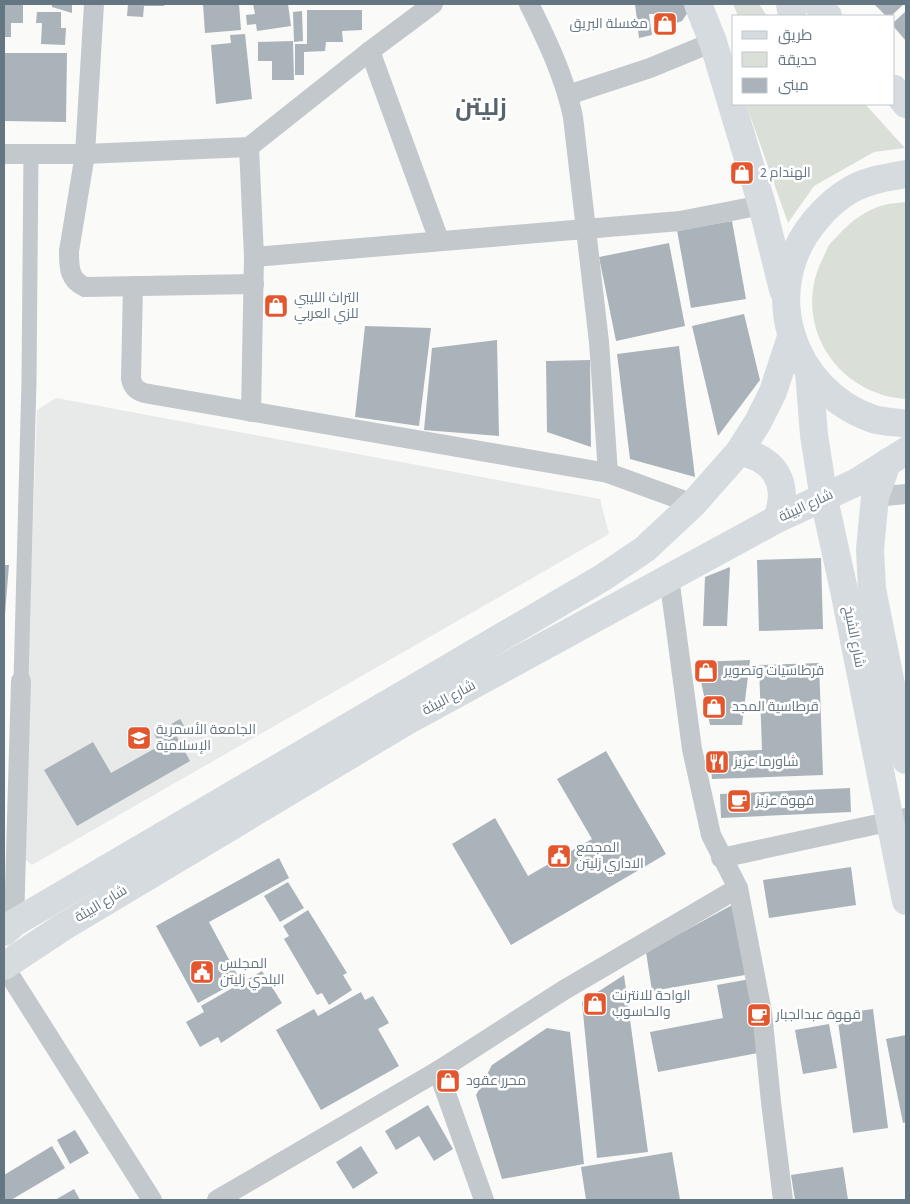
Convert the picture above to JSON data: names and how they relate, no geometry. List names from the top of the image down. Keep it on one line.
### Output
{"streets":{"main road":["شارع البيئة","شارع الشيخ"]},"crossings":[["شارع البيئة","شارع الشيخ"]],"districts":["زليتن"],"places":{"shop":["مغسلة البريق","الهندام 2","التراث الليبي للزي العربي","قرطاسيات وتصوير","قرطاسية المجد","الواحة للانترنت والحاسوب","محرر عقود"],"school or university":["الجامعة الأسمرية الإسلامية"],"restaurant":["شاورما عزيز"],"cafe":["قهوة عزيز","قهوة عبدالجبار"],"public building":["المجمع الاداري زليتن","المجلس البلدي زليتن"]},"legend":["طريق","حديقة","مبنى"]}
